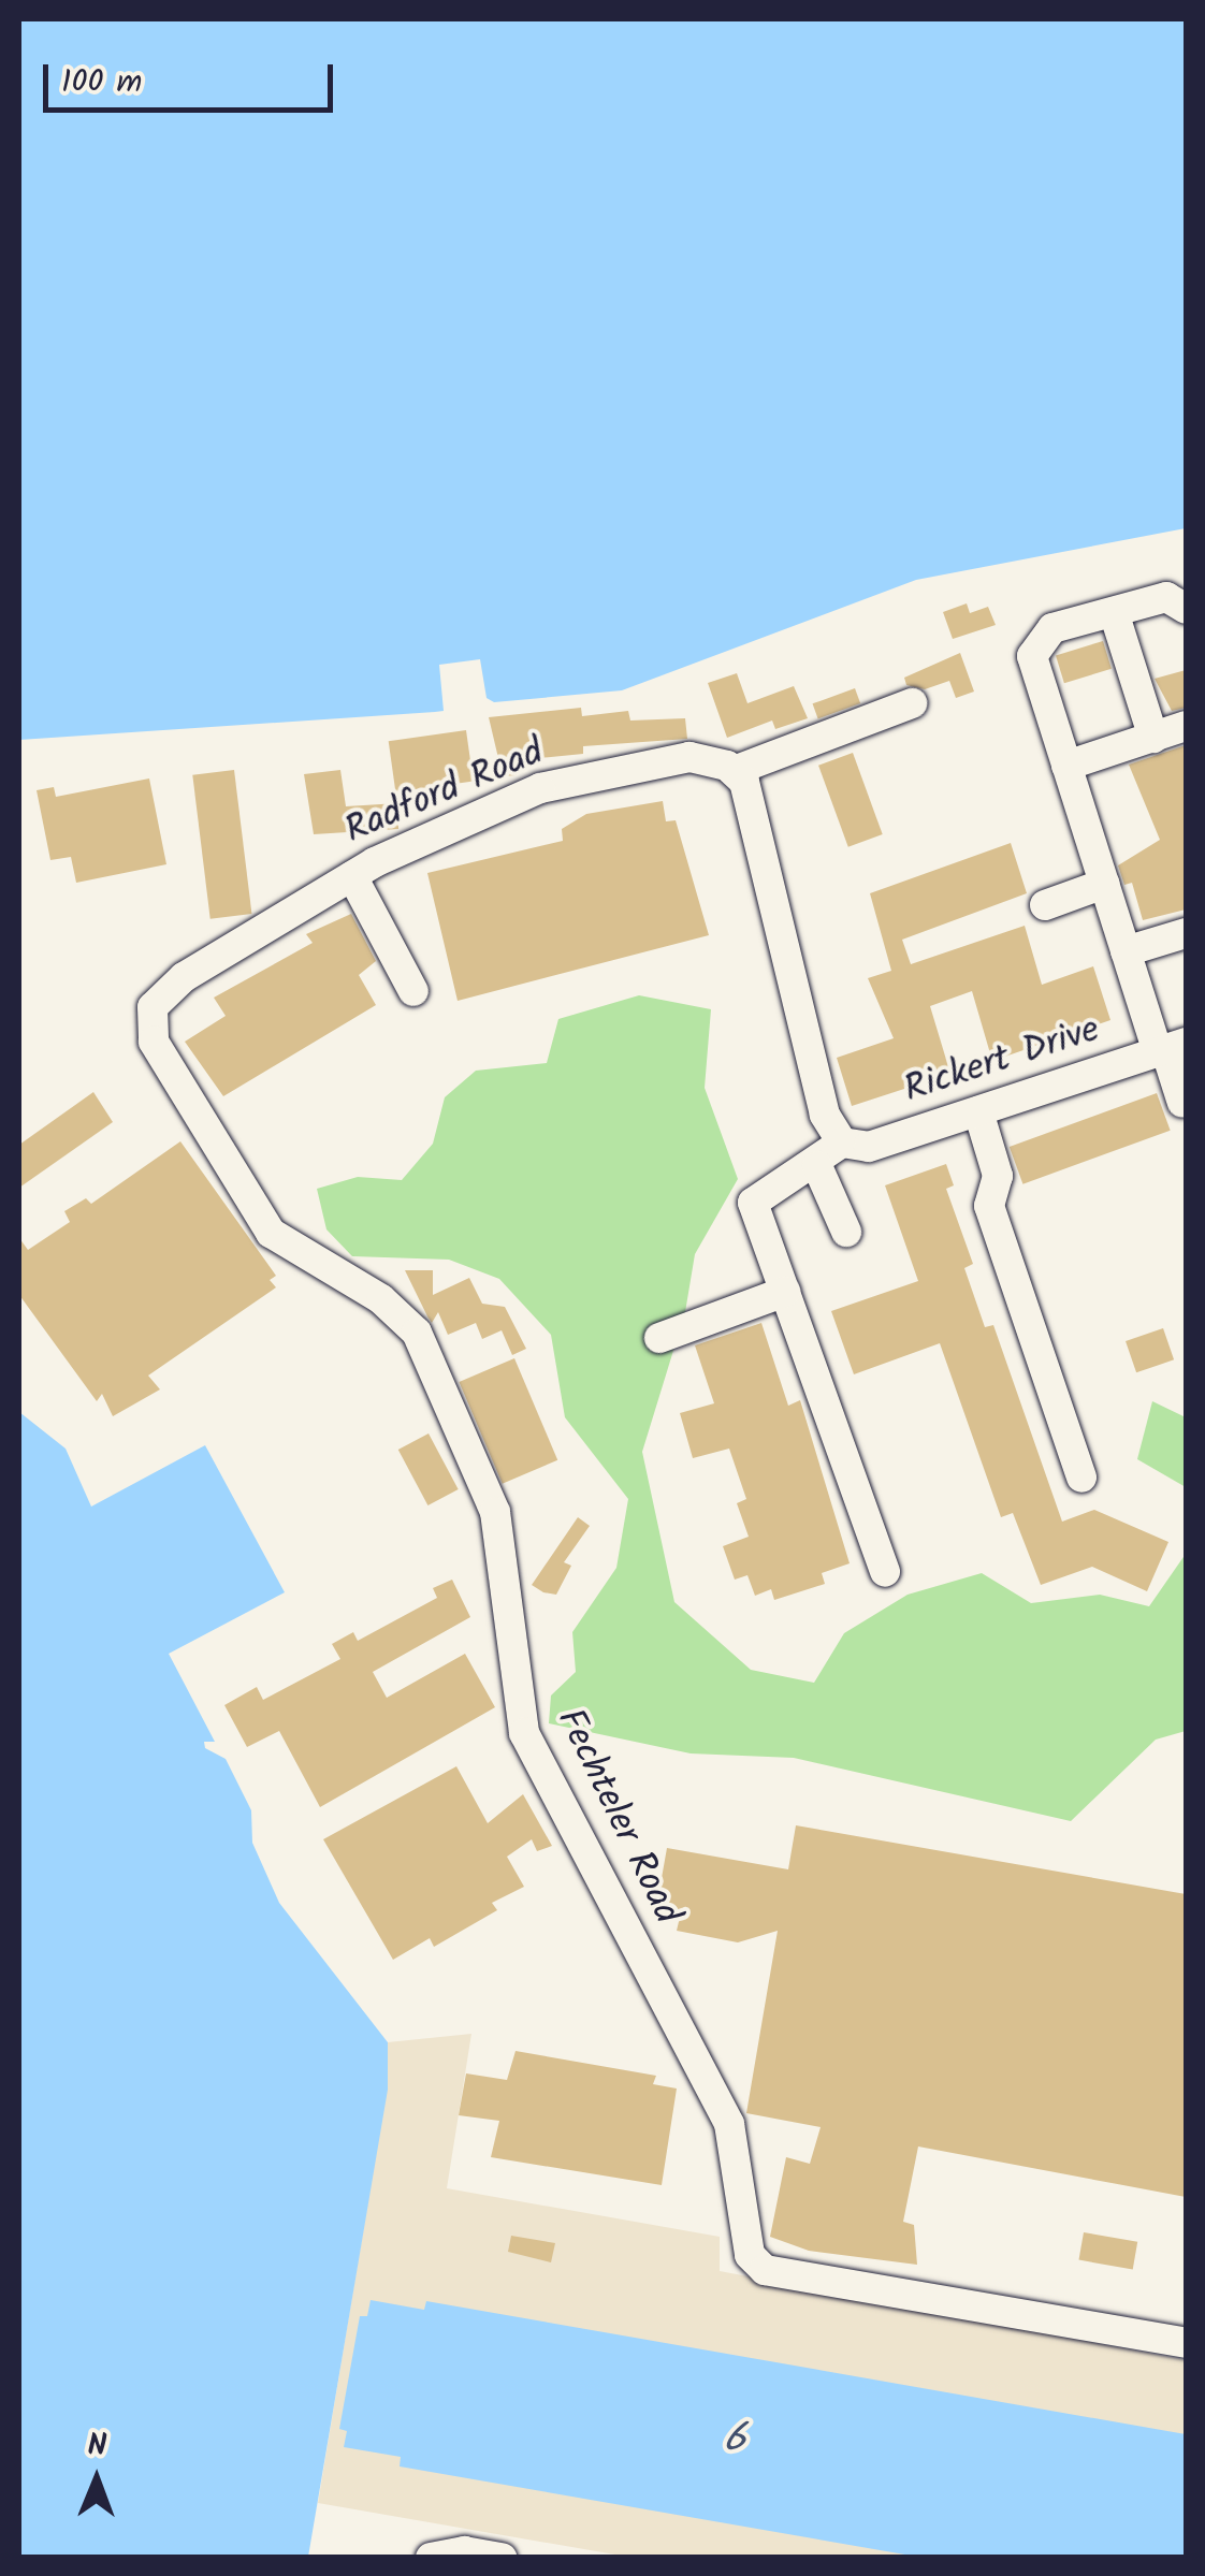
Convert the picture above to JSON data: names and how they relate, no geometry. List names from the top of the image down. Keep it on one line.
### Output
{"streets":{"street":["Radford Road","Rickert Drive","Fechteler Road"]},"crossings":[["Radford Road","Fechteler Road"]],"water":["6"],"scale_bar":"100 m","north":"top"}
